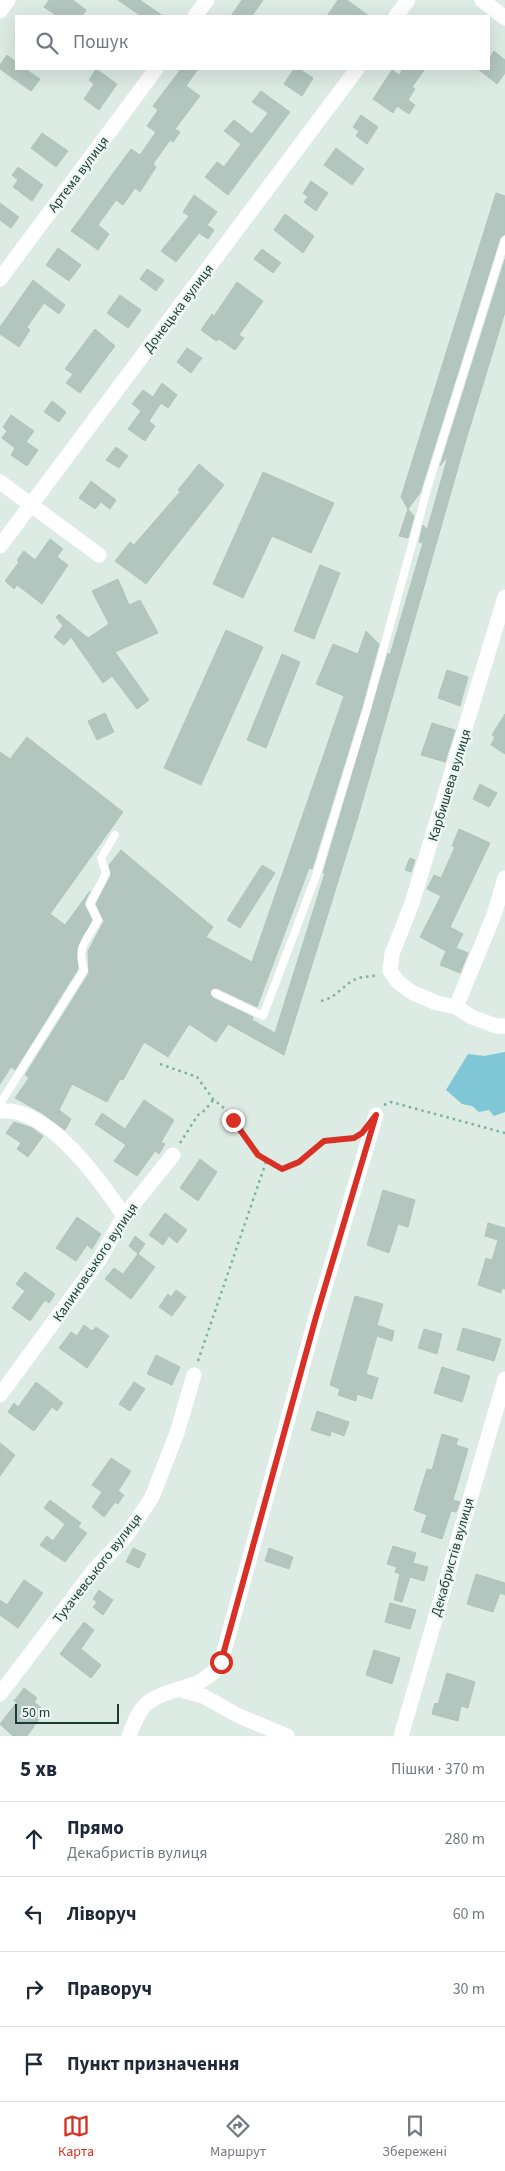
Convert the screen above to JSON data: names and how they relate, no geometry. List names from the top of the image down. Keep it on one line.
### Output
{"streets":{"street":["Артема вулиця","Донецька вулиця","Карбишева вулиця","Калиновського вулиця","Декабристів вулиця","Тухачевського вулиця"]},"scale_bar":"50 m","page":{"search":"Пошук","scale":"50 m","heading":["5 хв","Пішки · 370 m"],"list":[["Прямо","Декабристів вулиця","280 m"],["Ліворуч","60 m"],["Праворуч","30 m"],"Пункт призначення"],"nav":["Карта","Маршрут","Збережені"]}}
